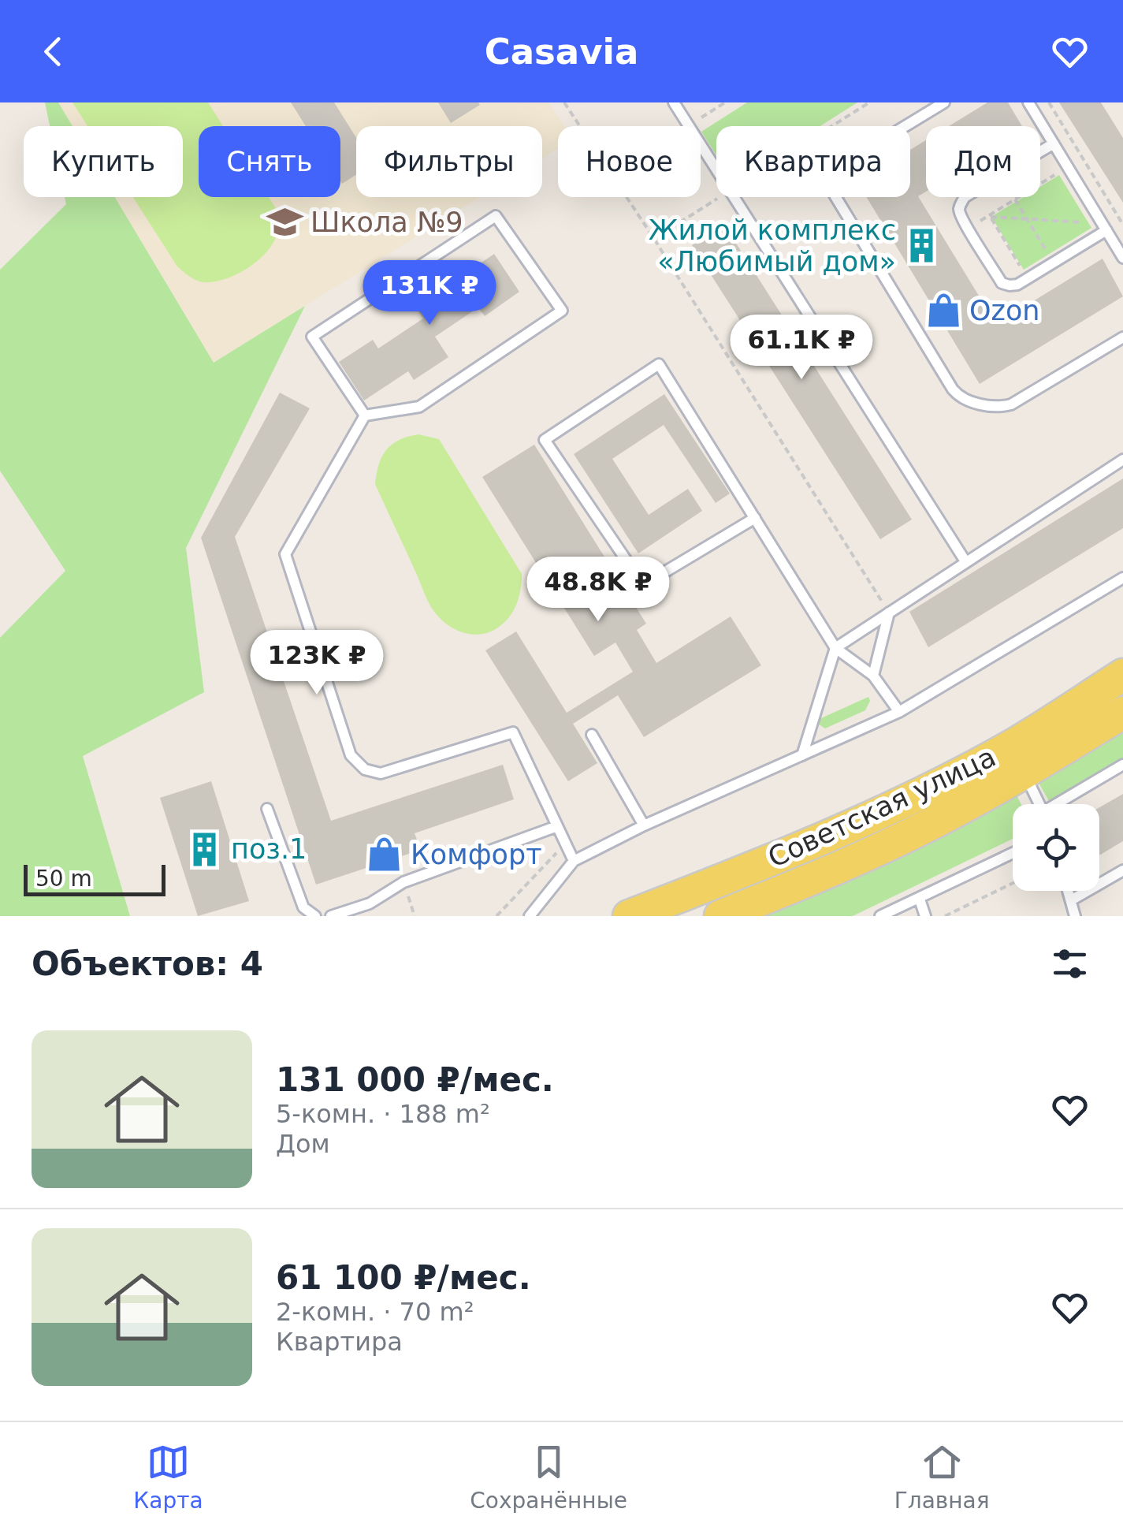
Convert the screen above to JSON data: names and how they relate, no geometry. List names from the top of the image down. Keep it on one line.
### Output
{"streets":{"main road":["Советская улица"]},"places":{"school or university":["Школа №9"],"building":["Жилой комплекс «Любимый дом»","поз.1"],"shop":["Ozon","Комфорт"]},"scale_bar":"50 m","page":{"header":"Casavia","chip":["Купить","Снять","Фильтры","Новое","Квартира","Дом"],"price":["131K ₽","61.1K ₽","48.8K ₽","123K ₽"],"scale":"50 m","heading":"Объектов: 4","list":[{"name":"131 000 ₽/мес.","note":"5-комн. · 188 m² · Дом"},{"name":"61 100 ₽/мес.","note":"2-комн. · 70 m² · Квартира"}],"tabs":["Карта","Сохранённые","Главная"]}}
